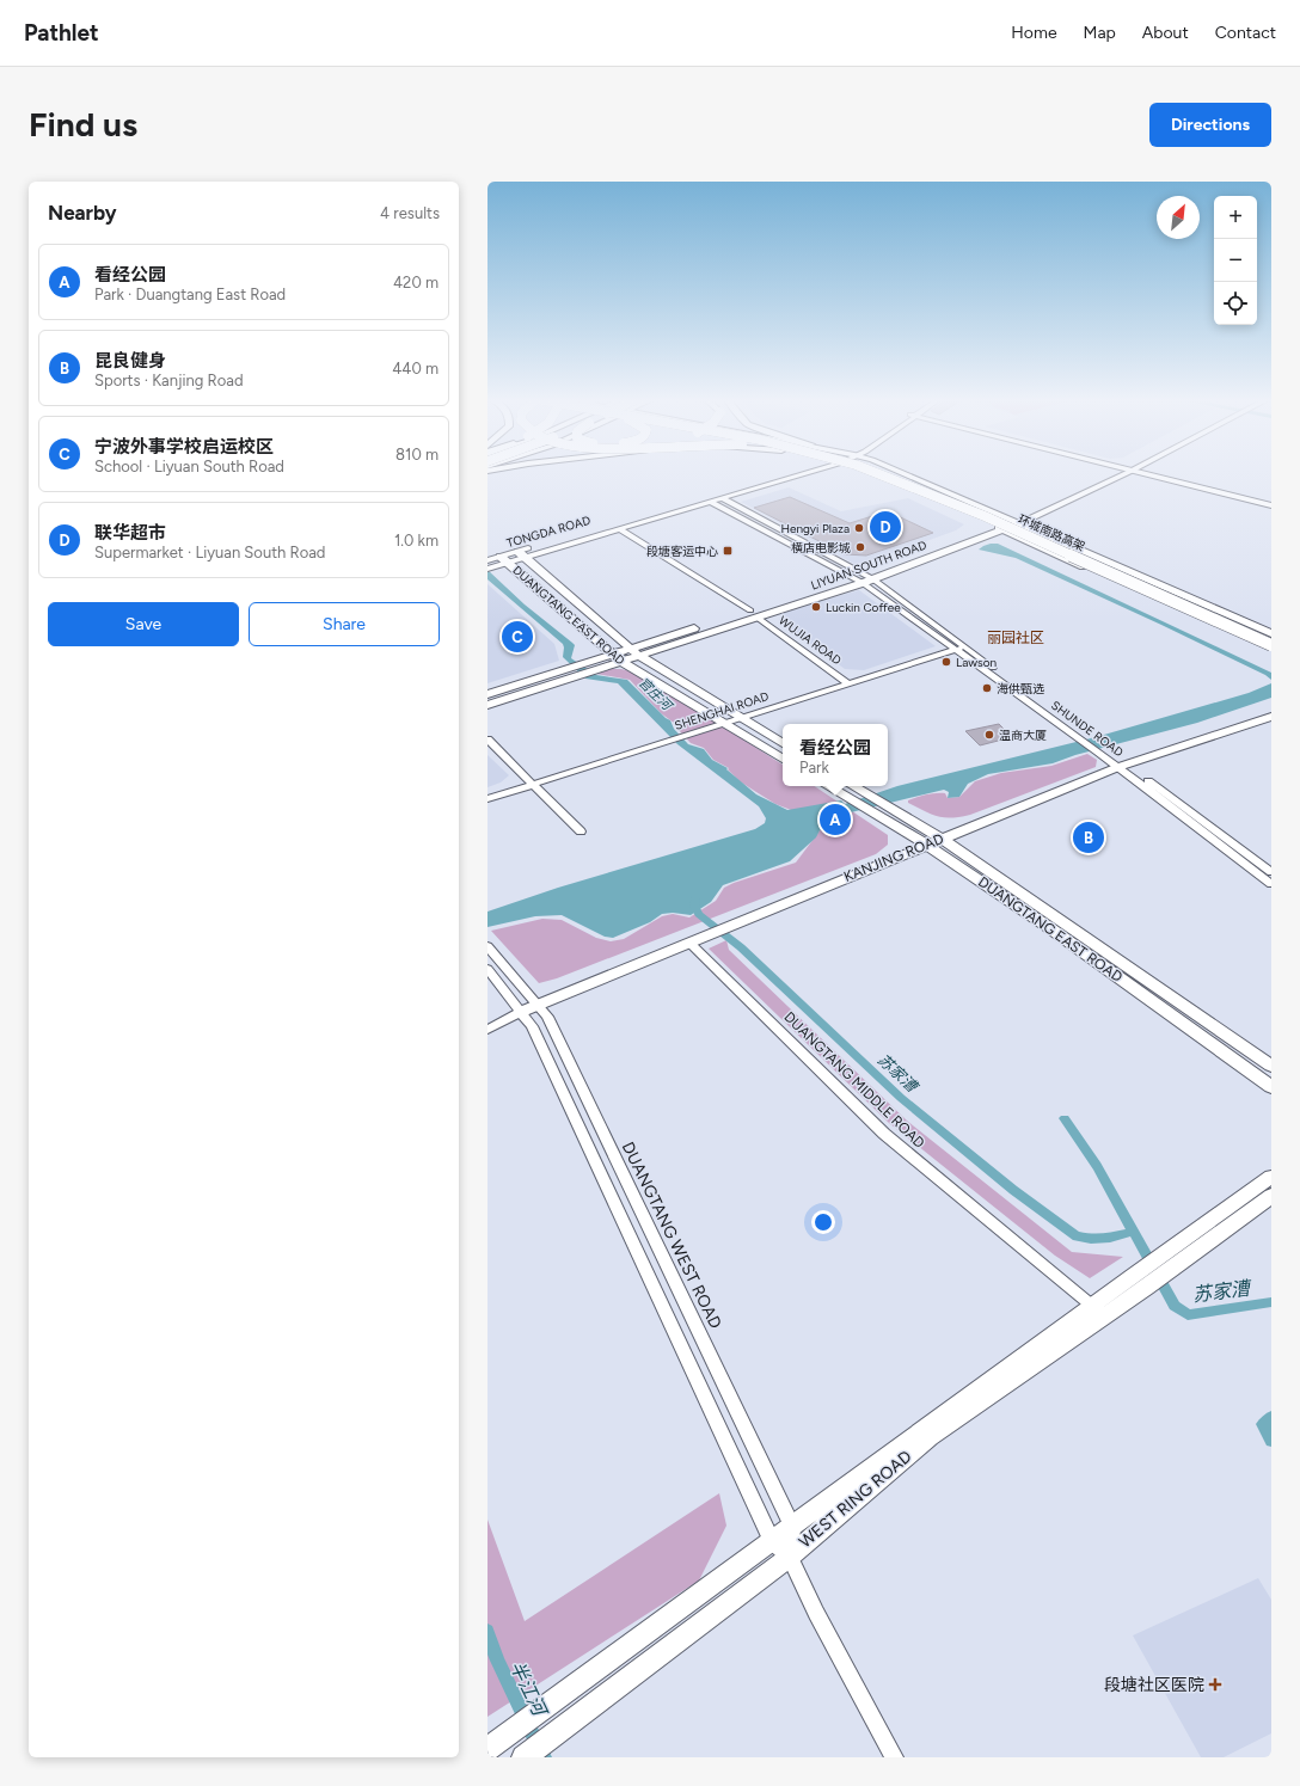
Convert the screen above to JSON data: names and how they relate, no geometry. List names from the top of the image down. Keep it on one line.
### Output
{"streets":{"highway":["环城南路高架"],"main road":["LIYUAN SOUTH ROAD","DUANGTANG EAST ROAD","KANJING ROAD","WEST RING ROAD"],"street":["TONGDA ROAD","WUJIA ROAD","SHENGHAI ROAD","SHUNDE ROAD","DUANGTANG MIDDLE ROAD","DUANGTANG WEST ROAD"]},"crossings":[["TONGDA ROAD","DUANGTANG EAST ROAD"],["LIYUAN SOUTH ROAD","DUANGTANG EAST ROAD"],["LIYUAN SOUTH ROAD","WUJIA ROAD"],["LIYUAN SOUTH ROAD","SHUNDE ROAD"],["DUANGTANG EAST ROAD","SHENGHAI ROAD"],["DUANGTANG EAST ROAD","KANJING ROAD"],["WUJIA ROAD","SHENGHAI ROAD"],["SHENGHAI ROAD","SHUNDE ROAD"],["SHUNDE ROAD","KANJING ROAD"],["KANJING ROAD","DUANGTANG MIDDLE ROAD"],["KANJING ROAD","DUANGTANG WEST ROAD"],["DUANGTANG MIDDLE ROAD","WEST RING ROAD"],["DUANGTANG WEST ROAD","WEST RING ROAD"]],"districts":["丽园社区"],"water":["官庄河","苏家漕","半江河"],"places":{"other":["Hengyi Plaza","横店电影城","Luckin Coffee","Lawson","海供甄选","温商大厦"],"transit":["段塘客运中心"],"health":["段塘社区医院"]},"north":"top right","page":{"header":"Pathlet","nav":["Home","Map","About","Contact"],"buttons":["Directions",["Save","Share"]],"title":"Find us","heading":["Nearby","4 results"],"map_buttons":["+","−"],"list":[{"mark":"A","name":"看经公园","note":"Park · Duangtang East Road","value":"420 m"},{"mark":"B","name":"昆良健身","note":"Sports · Kanjing Road","value":"440 m"},{"mark":"C","name":"宁波外事学校启运校区","note":"School · Liyuan South Road","value":"810 m"},{"mark":"D","name":"联华超市","note":"Supermarket · Liyuan South Road","value":"1.0 km"}],"pins":["D","C","A","B"],"popup":["看经公园","Park"]}}
